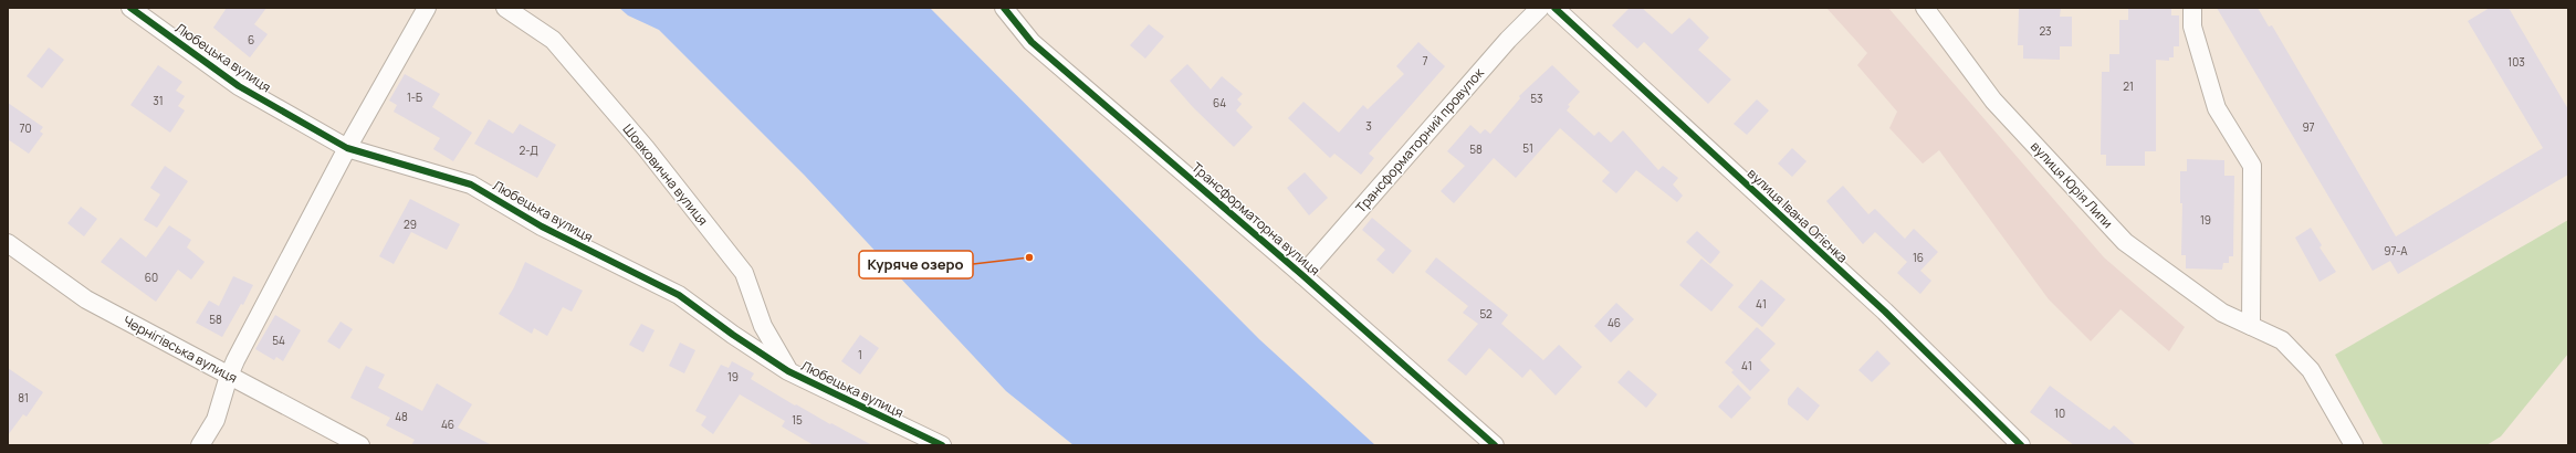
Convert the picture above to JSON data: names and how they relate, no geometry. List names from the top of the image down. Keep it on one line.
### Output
{"streets":{"street":["Любецька вулиця","Трансформаторний провулок","Шовковична вулиця","вулиця Юрія Липи","вулиця Івана Огієнка","Трансформаторна вулиця","Чернігівська вулиця"]},"crossings":[["Любецька вулиця","Шовковична вулиця"],["Трансформаторний провулок","Трансформаторна вулиця"]],"places":["Куряче озеро"],"house_numbers":["23","6","7","103","21","1-Б","53","31","64","3","97","70","51","58","2-Д","19","29","97-А","16","60","41","52","58","46","54","1","41","19","81","10","48","15","46"]}
